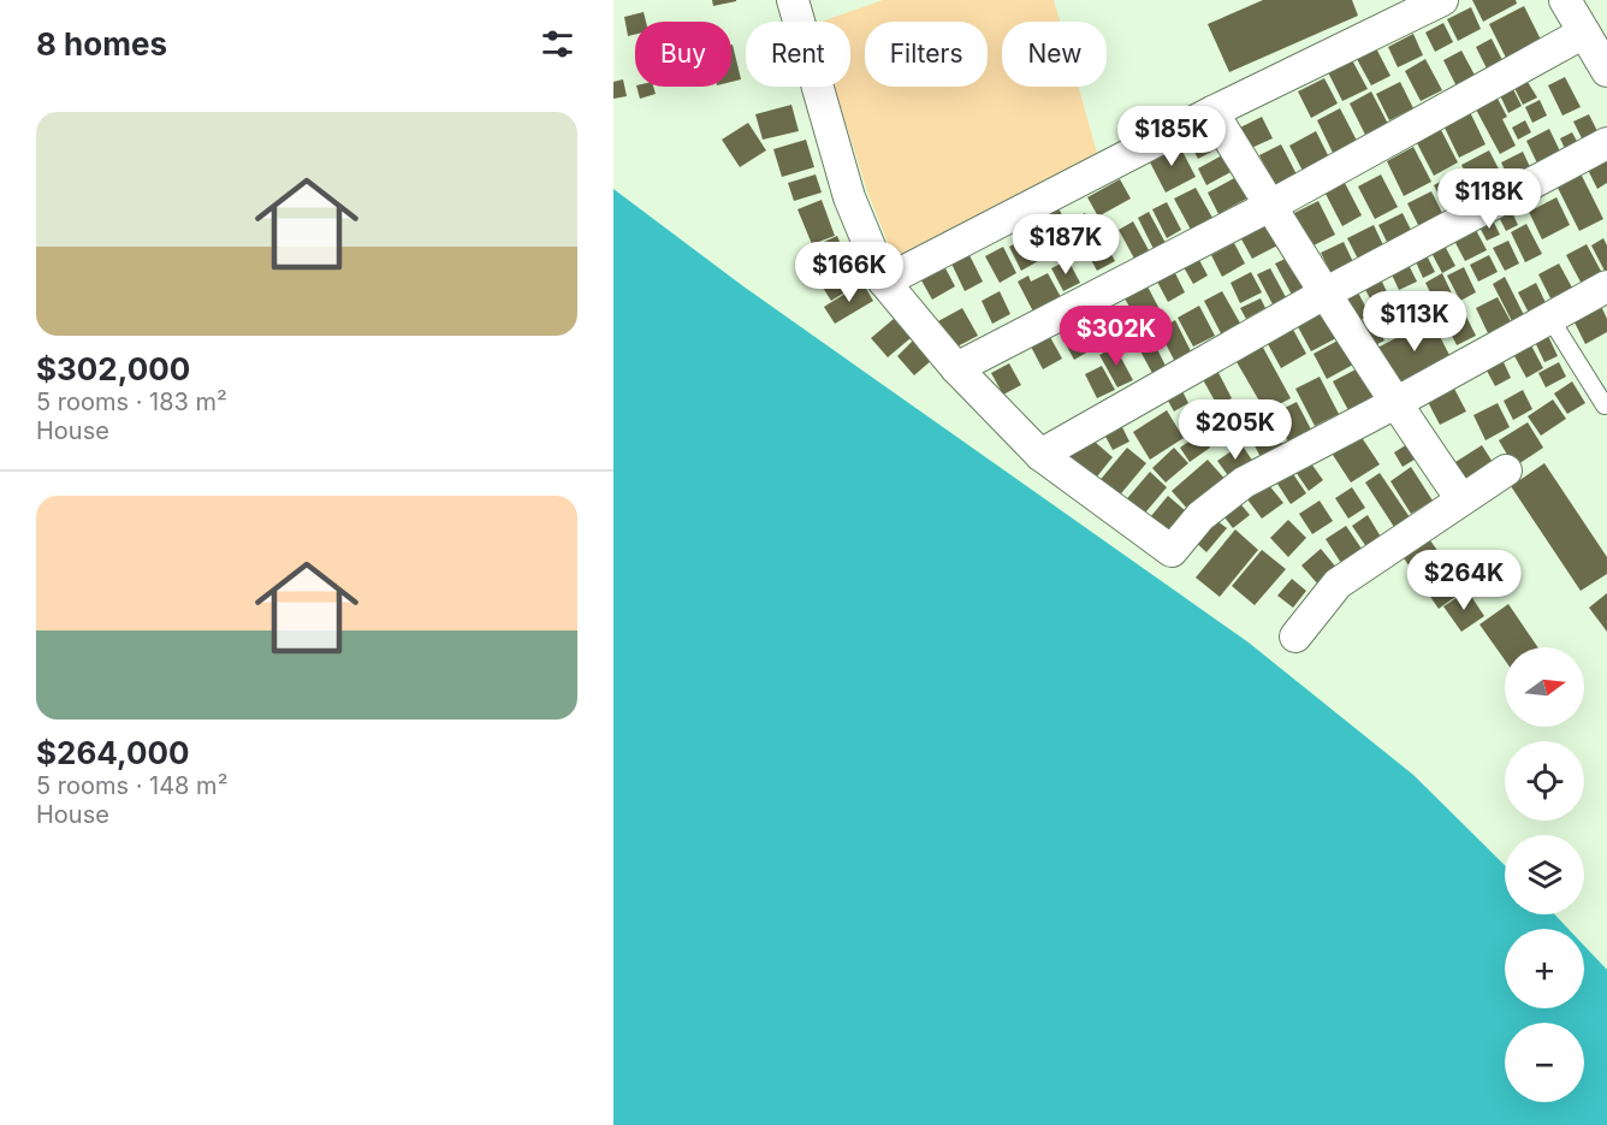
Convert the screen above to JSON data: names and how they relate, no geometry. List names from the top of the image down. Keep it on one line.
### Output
{"north":"right","page":{"heading":"8 homes","chip":["Buy","Rent","Filters","New"],"list":[{"name":"$302,000","note":"5 rooms · 183 m² · House"},{"name":"$264,000","note":"5 rooms · 148 m² · House"}],"price":["$185K","$118K","$187K","$166K","$113K","$302K","$205K","$264K"],"map_buttons":["+","−"]}}
